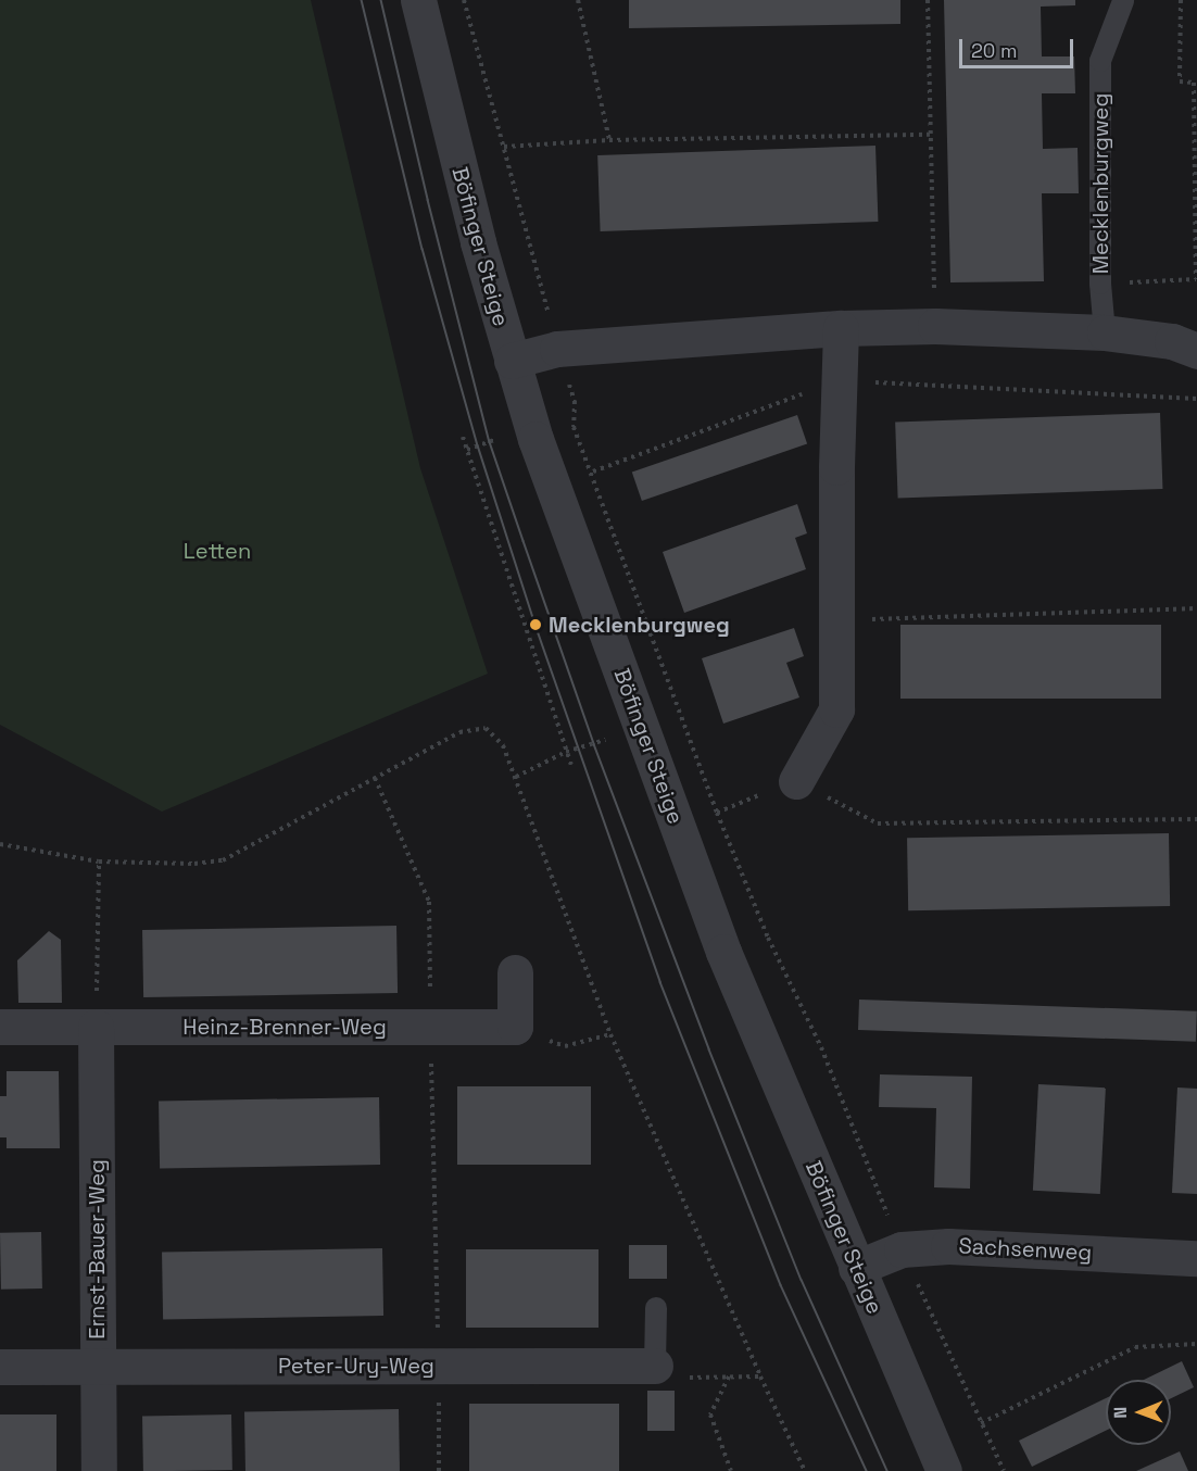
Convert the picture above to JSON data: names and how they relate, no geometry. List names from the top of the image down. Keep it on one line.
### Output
{"streets":{"street":["Böfinger Steige","Heinz-Brenner-Weg","Ernst-Bauer-Weg","Sachsenweg","Peter-Ury-Weg"],"lane":["Mecklenburgweg"]},"crossings":[["Böfinger Steige","Sachsenweg"],["Heinz-Brenner-Weg","Ernst-Bauer-Weg"],["Ernst-Bauer-Weg","Peter-Ury-Weg"]],"parks":["Letten"],"places":["Mecklenburgweg"],"scale_bar":"20 m","north":"left"}
